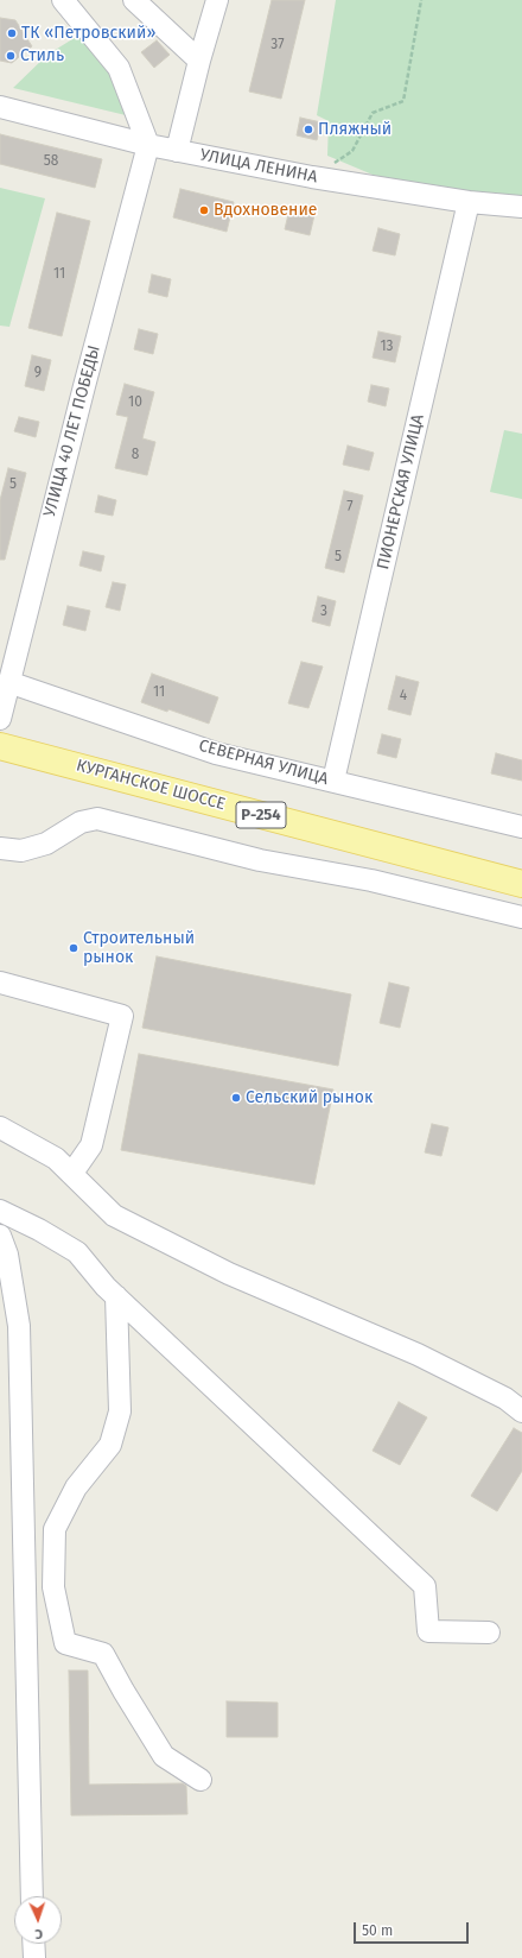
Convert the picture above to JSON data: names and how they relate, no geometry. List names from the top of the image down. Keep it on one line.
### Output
{"streets":{"main road":["КУРГАНСКОЕ ШОССЕ","Р-254"],"street":["УЛИЦА ЛЕНИНА","УЛИЦА 40 ЛЕТ ПОБЕДЫ","ПИОНЕРСКАЯ УЛИЦА","СЕВЕРНАЯ УЛИЦА"]},"crossings":[["УЛИЦА ЛЕНИНА","УЛИЦА 40 ЛЕТ ПОБЕДЫ"],["УЛИЦА ЛЕНИНА","ПИОНЕРСКАЯ УЛИЦА"],["УЛИЦА 40 ЛЕТ ПОБЕДЫ","СЕВЕРНАЯ УЛИЦА"],["ПИОНЕРСКАЯ УЛИЦА","СЕВЕРНАЯ УЛИЦА"]],"places":["ТК «Петровский»","Стиль","Пляжный","Вдохновение","Строительный рынок","Сельский рынок"],"house_numbers":["37","58","11","13","9","10","8","5","7","5","3","11","4"],"scale_bar":"50 m","north":"bottom"}
